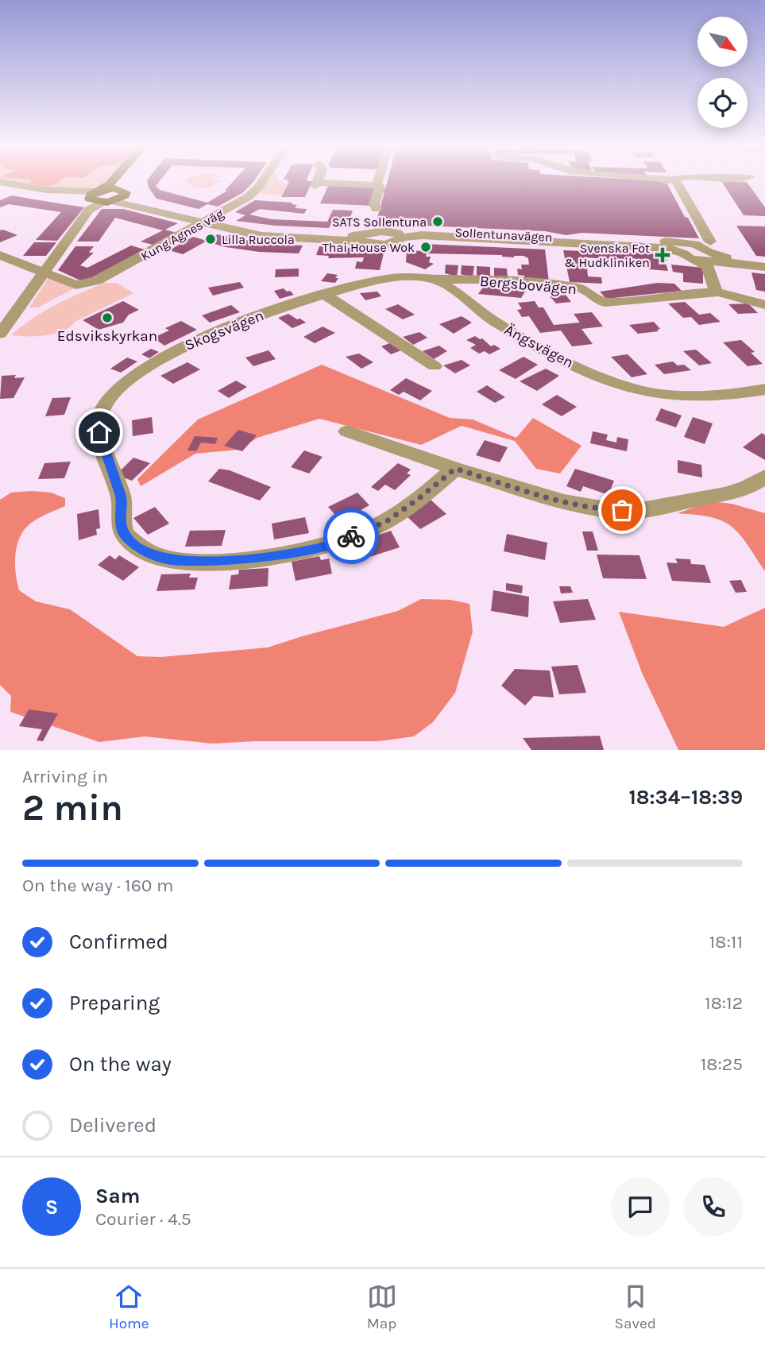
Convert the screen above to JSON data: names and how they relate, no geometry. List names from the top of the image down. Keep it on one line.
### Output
{"streets":{"street":["Kung Agnes väg","Sollentunavägen","Bergsbovägen","Skogsvägen","Ängsvägen"]},"crossings":[["Kung Agnes väg","Sollentunavägen"],["Bergsbovägen","Ängsvägen"]],"places":{"other":["SATS Sollentuna","Lilla Ruccola","Thai House Wok","Edsvikskyrkan"],"health":["Svenska Fot & Hudkliniken"]},"north":"bottom right","page":{"heading":["2 min","Arriving in","18:34–18:39"],"panel":["Sam","Courier · 4.5"],"bar":"On the way · 160 m","list":[["Confirmed","18:11"],["Preparing","18:12"],["On the way","18:25"],"Delivered"],"round":"S","tabs":["Home","Map","Saved"]}}
